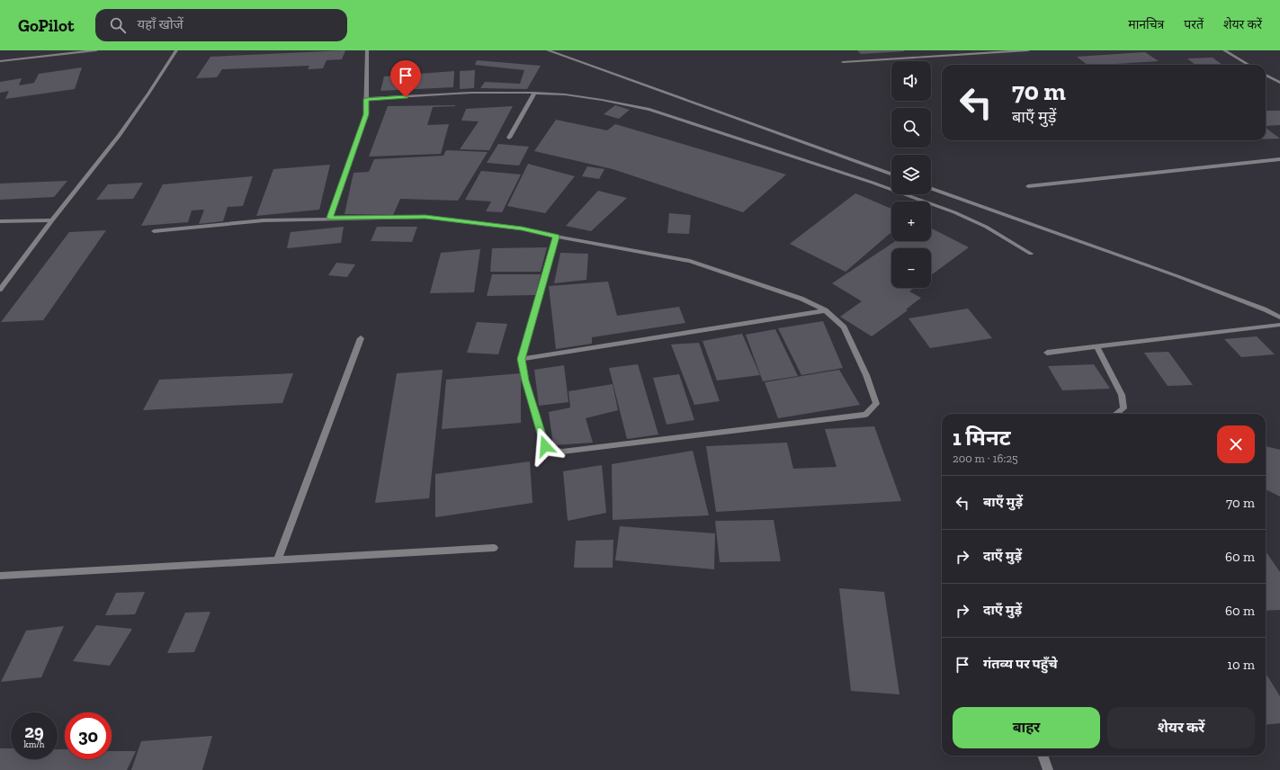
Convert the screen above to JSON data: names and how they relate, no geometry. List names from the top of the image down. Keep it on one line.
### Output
{"page":{"header":"GoPilot","search":"यहाँ खोजें","nav":["मानचित्र","परतें","शेयर करें"],"map_buttons":["+","−"],"turn":["70 m","बाएँ मुड़ें"],"heading":["1 मिनट","200 m · 16:25"],"list":[{"name":"बाएँ मुड़ें","value":"70 m"},{"name":"दाएँ मुड़ें","value":"60 m"},{"name":"दाएँ मुड़ें","value":"60 m"},{"name":"गंतव्य पर पहुँचे","value":"10 m"}],"buttons":["बाहर","शेयर करें"],"speed":"29 km/h","limit":"30"}}
